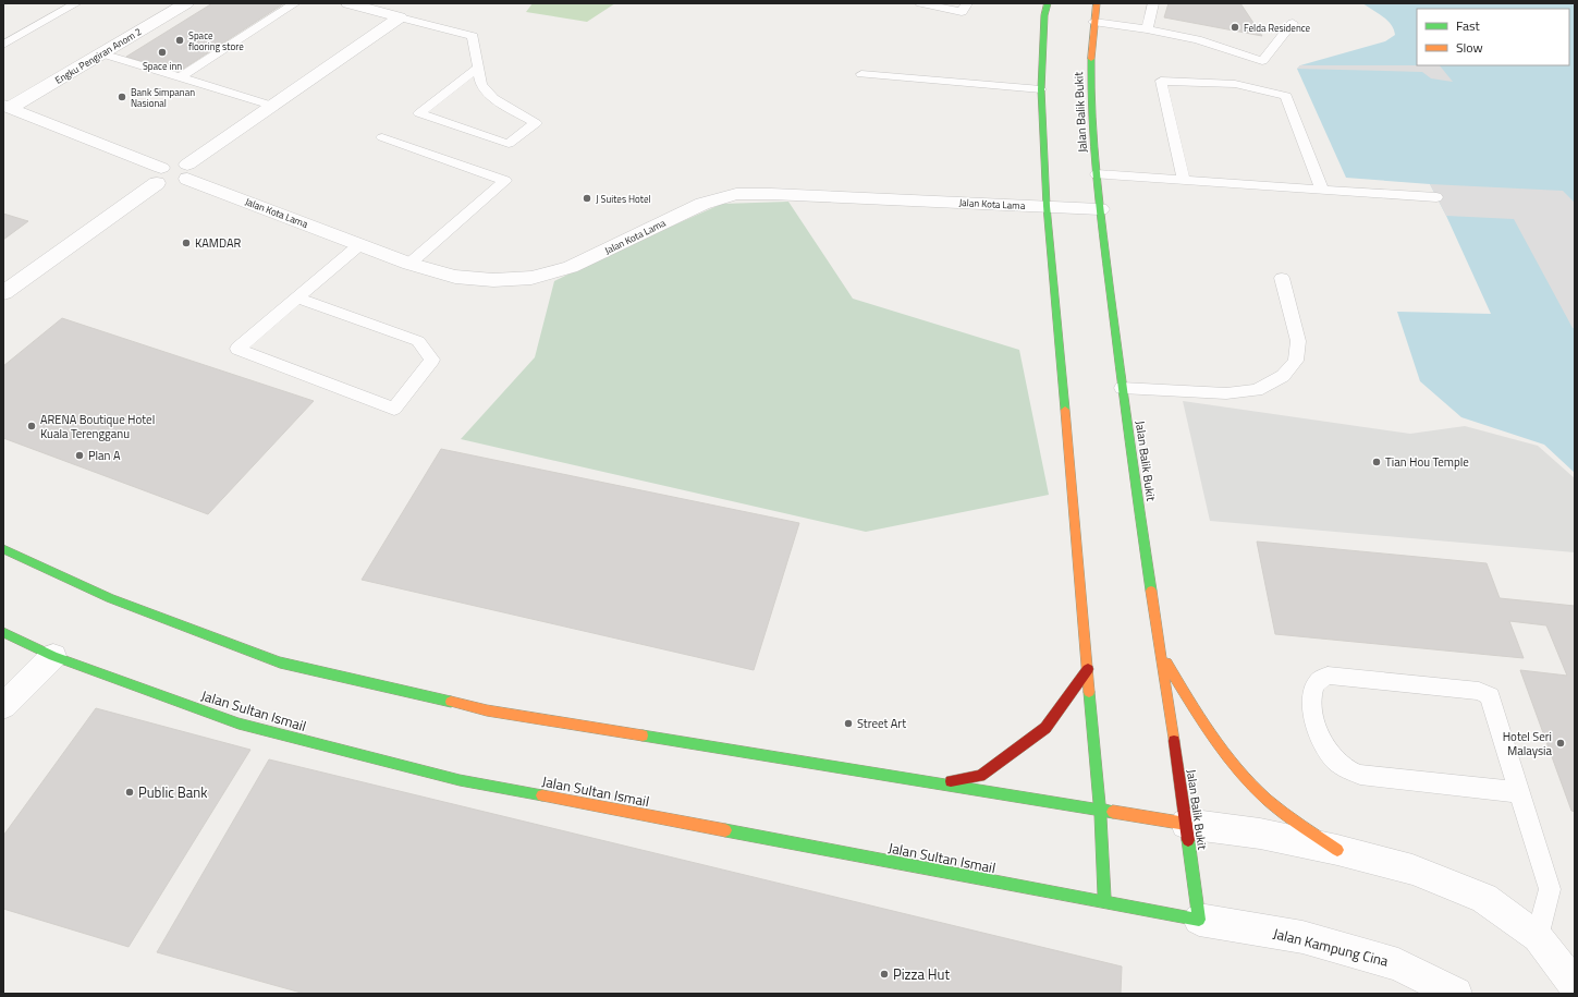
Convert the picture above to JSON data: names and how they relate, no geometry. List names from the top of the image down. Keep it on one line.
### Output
{"streets":{"main road":["Jalan Balik Bukit","Jalan Sultan Ismail"],"street":["Engku Pengiran Anom 2","Jalan Kota Lama","Jalan Kampung Cina"]},"crossings":[["Jalan Balik Bukit","Jalan Kota Lama"],["Jalan Balik Bukit","Jalan Sultan Ismail"],["Jalan Balik Bukit","Jalan Kampung Cina"],["Jalan Sultan Ismail","Jalan Kampung Cina"]],"places":["Felda Residence","Space flooring store","Space inn","Bank Simpanan Nasional","J Suites Hotel","KAMDAR","ARENA Boutique Hotel Kuala Terengganu","Plan A","Tian Hou Temple","Street Art","Hotel Seri Malaysia","Public Bank","Pizza Hut"],"legend":["Fast","Slow"]}
